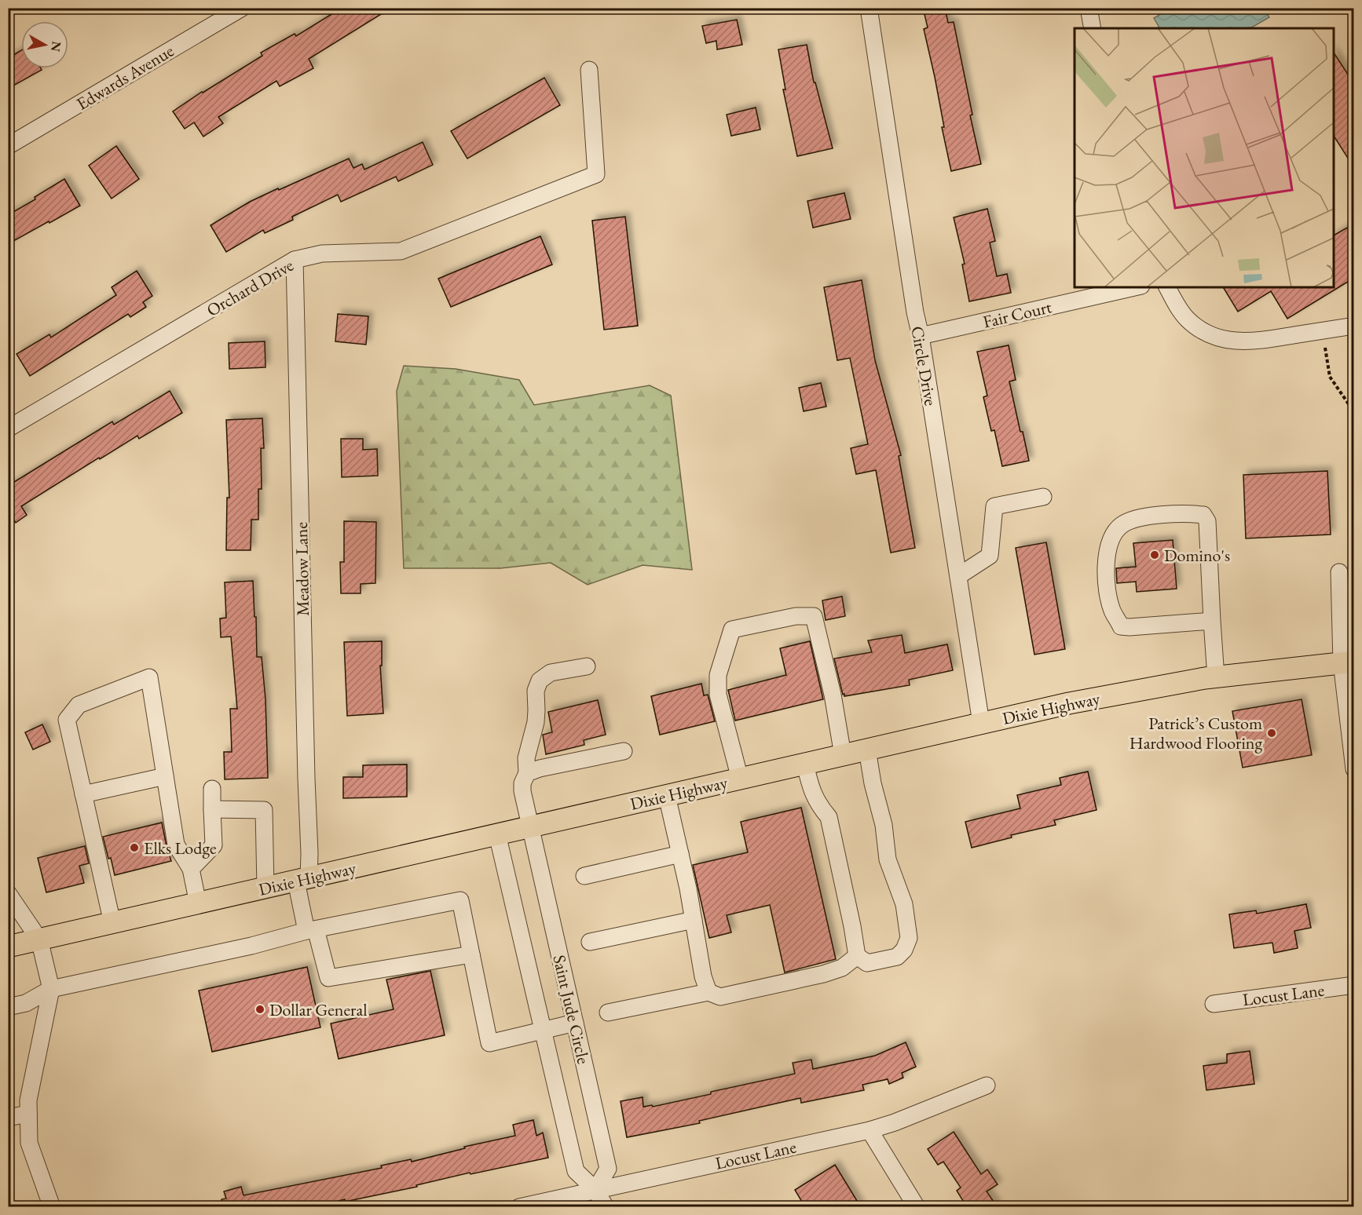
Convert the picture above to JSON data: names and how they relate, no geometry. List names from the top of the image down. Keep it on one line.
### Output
{"streets":{"main road":["Dixie Highway"],"street":["Edwards Avenue","Orchard Drive","Fair Court","Circle Drive","Meadow Lane","Locust Lane","Saint Jude Circle"]},"crossings":[["Orchard Drive","Meadow Lane"],["Fair Court","Circle Drive"],["Circle Drive","Dixie Highway"],["Meadow Lane","Dixie Highway"],["Dixie Highway","Saint Jude Circle"],["Locust Lane","Saint Jude Circle"]],"places":["Domino's","Patrick’s Custom Hardwood Flooring","Elks Lodge","Dollar General"],"north":"right"}
